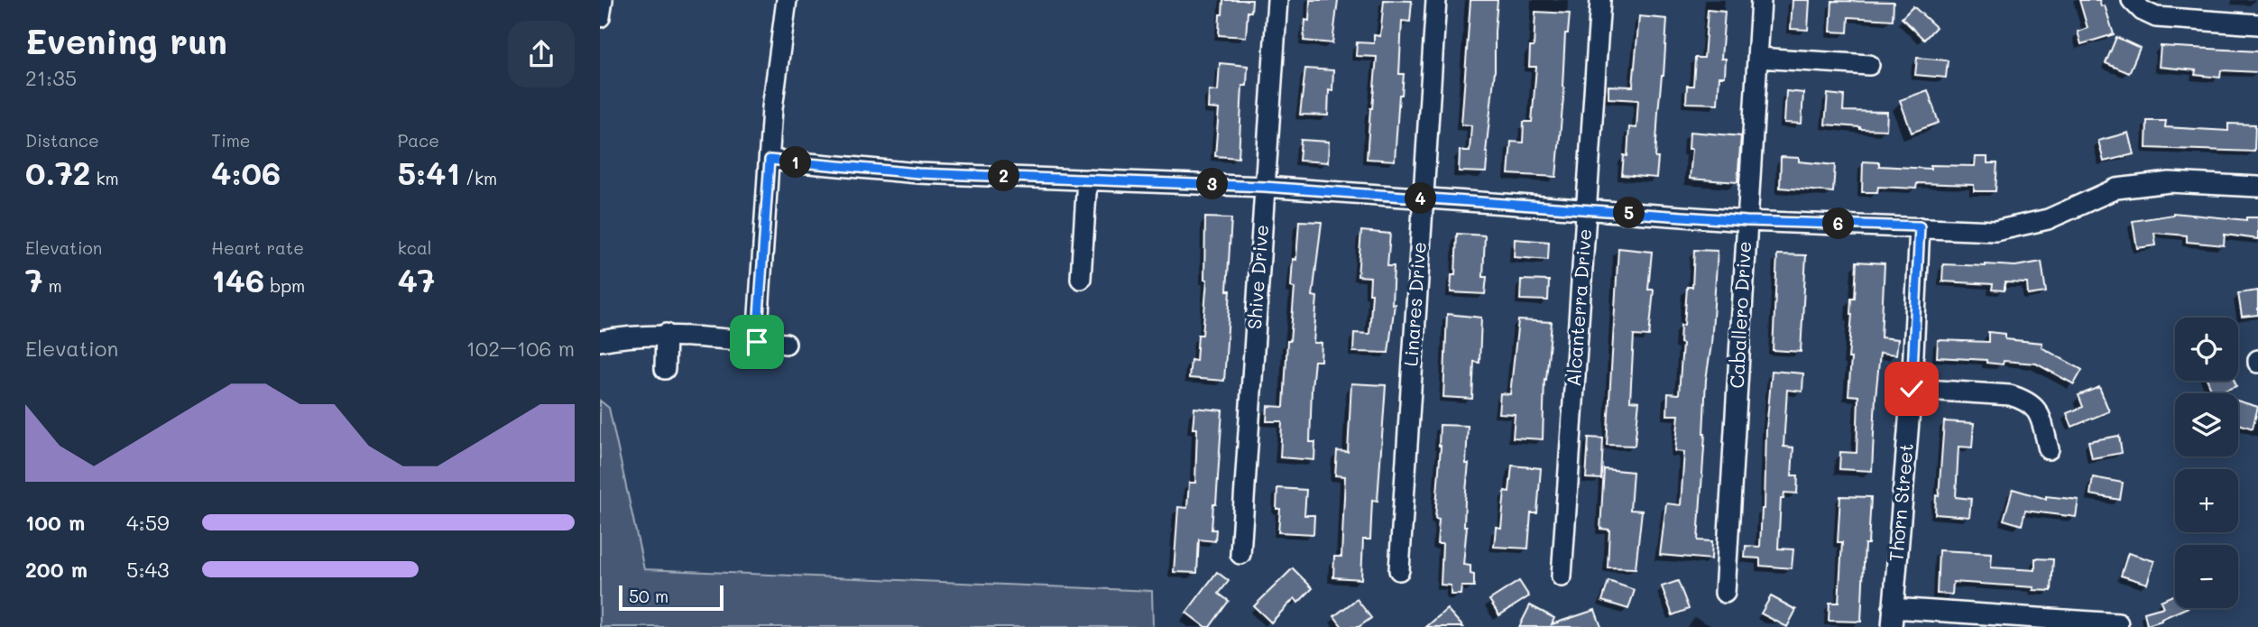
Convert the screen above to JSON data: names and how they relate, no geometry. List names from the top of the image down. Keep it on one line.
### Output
{"streets":{"street":["Shive Drive","Linares Drive","Alcanterra Drive","Caballero Drive","Thorn Street"]},"scale_bar":"50 m","page":{"heading":["Evening run","21:35"],"stats":[["Distance","0.72 km"],["Time","4:06"],["Pace","5:41 /km"],["Elevation","7 m"],["Heart rate","146 bpm"],["kcal","47"]],"pins":["1","2","3","4","5","6"],"map_buttons":["+","−"],"chart":["Elevation","102–106 m"],"list":[{"name":"100 m","note":"4:59"},{"name":"200 m","note":"5:43"}],"scale":"50 m"}}
